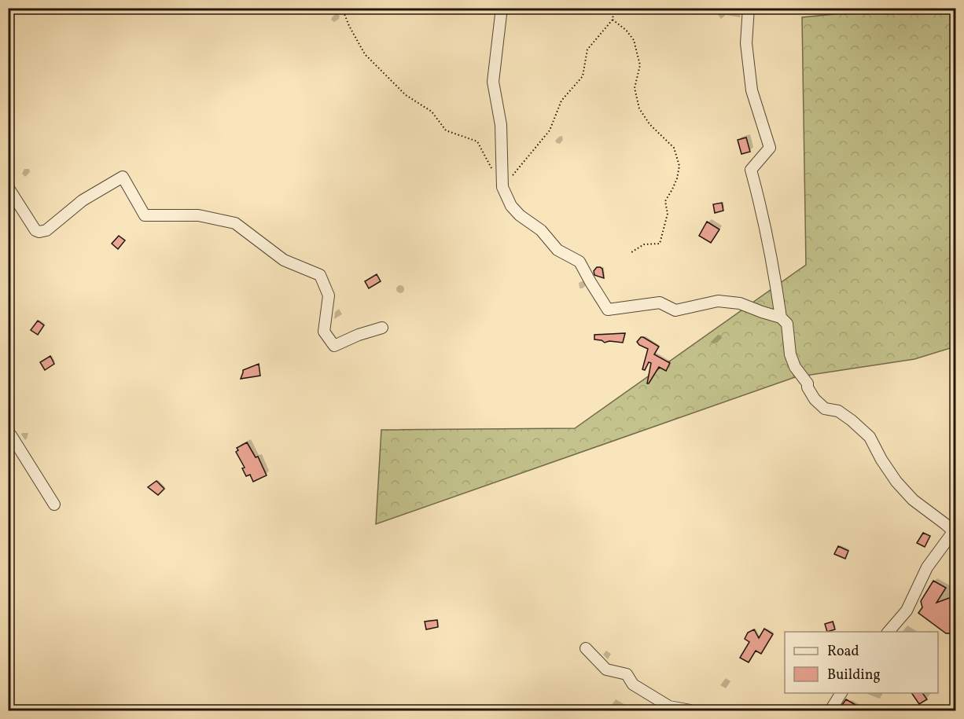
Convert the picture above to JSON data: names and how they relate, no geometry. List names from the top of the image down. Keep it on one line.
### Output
{"legend":["Road","Building"]}
